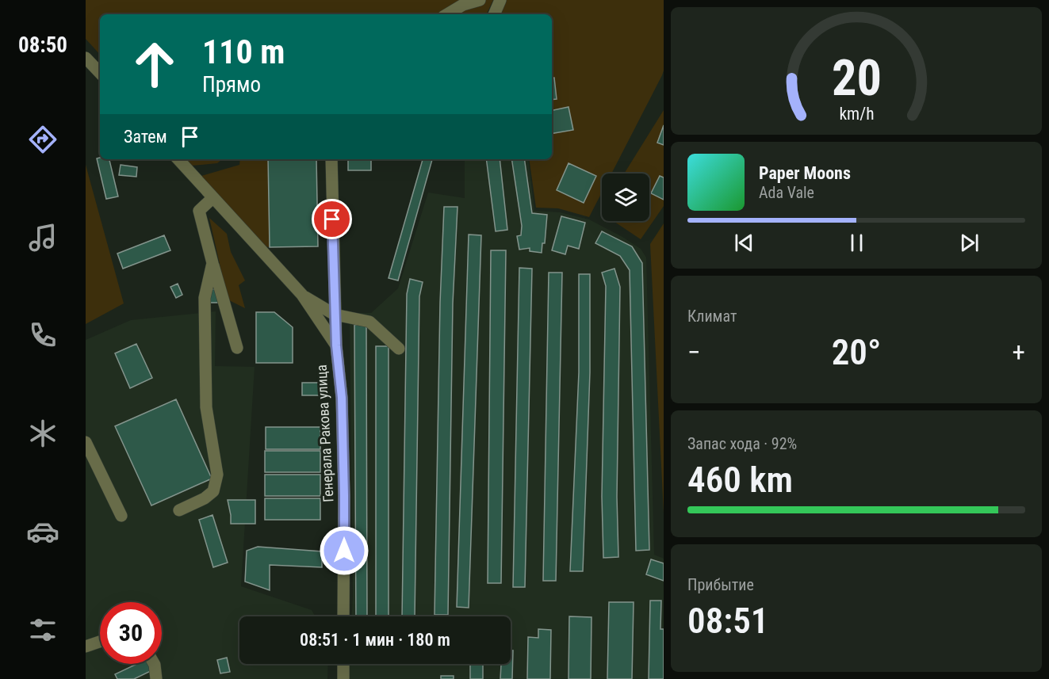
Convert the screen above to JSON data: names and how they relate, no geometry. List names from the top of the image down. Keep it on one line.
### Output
{"streets":{"street":["Генерала Ракова улица"]},"page":{"tabs":"08:50","turn":["110 m","Прямо"],"then":"Затем","song":["Paper Moons","Ada Vale"],"tile":["Климат",["Запас хода · 92%","460 km"],["Прибытие","08:51"]],"heat":["−","20°","+"],"limit":"30","trip":"08:51 · 1 мин · 180 m","gauge":["20","km/h"]}}
